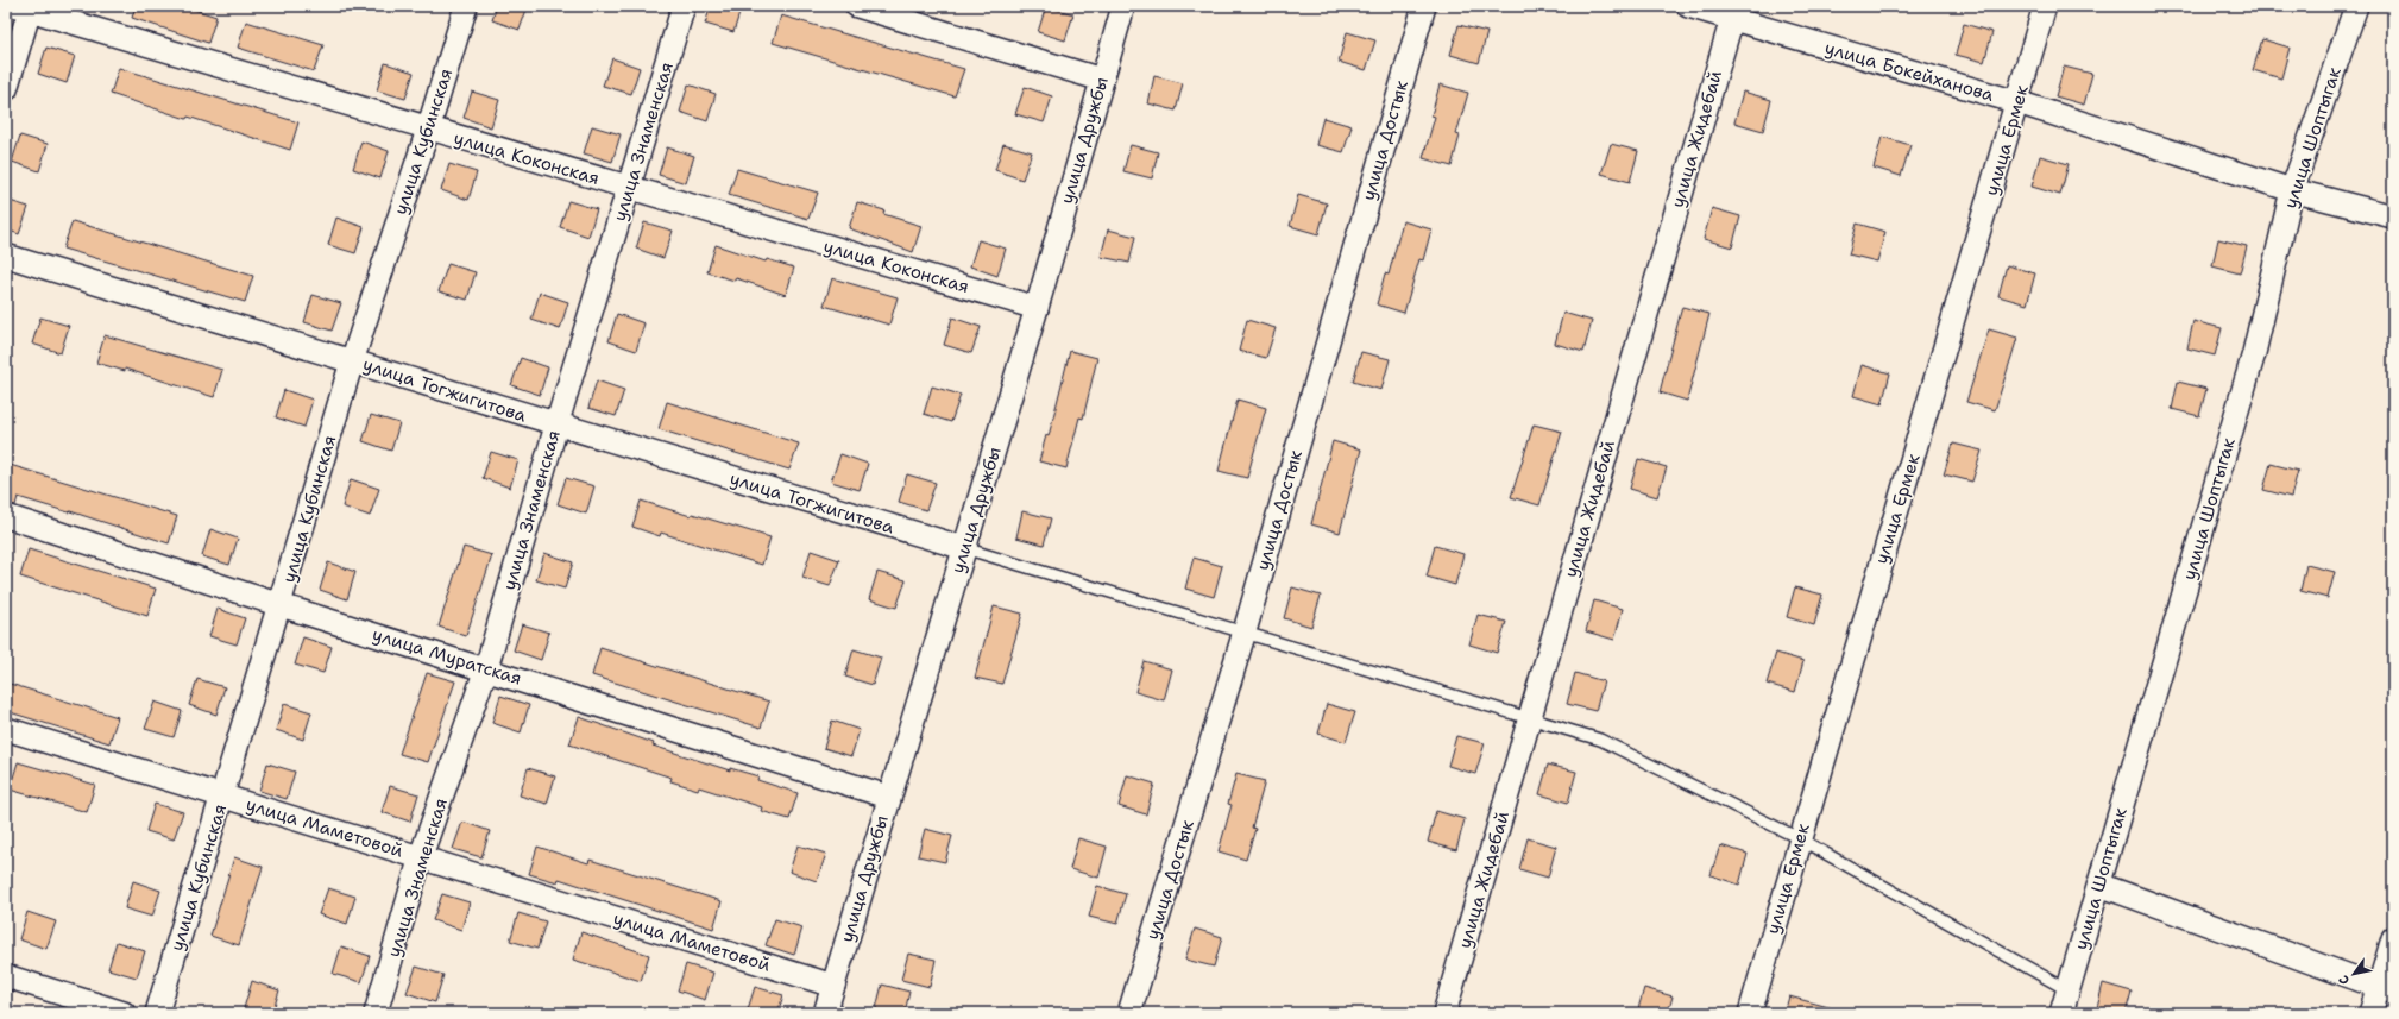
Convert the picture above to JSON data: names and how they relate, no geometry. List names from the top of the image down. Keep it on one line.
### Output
{"streets":{"street":["улица Бокейханова","улица Шоптыгак","улица Жидебай","улица Дружбы","улица Достык","улица Ермек","улица Кубинская","улица Знаменская","улица Коконская","улица Тогжигитова","улица Муратская","улица Маметовой"]},"crossings":[["улица Бокейханова","улица Шоптыгак"],["улица Бокейханова","улица Жидебай"],["улица Бокейханова","улица Ермек"],["улица Дружбы","улица Коконская"],["улица Дружбы","улица Тогжигитова"],["улица Дружбы","улица Муратская"],["улица Дружбы","улица Маметовой"],["улица Кубинская","улица Коконская"],["улица Кубинская","улица Тогжигитова"],["улица Кубинская","улица Муратская"],["улица Кубинская","улица Маметовой"],["улица Знаменская","улица Коконская"],["улица Знаменская","улица Тогжигитова"],["улица Знаменская","улица Муратская"],["улица Знаменская","улица Маметовой"]],"north":"bottom left"}
